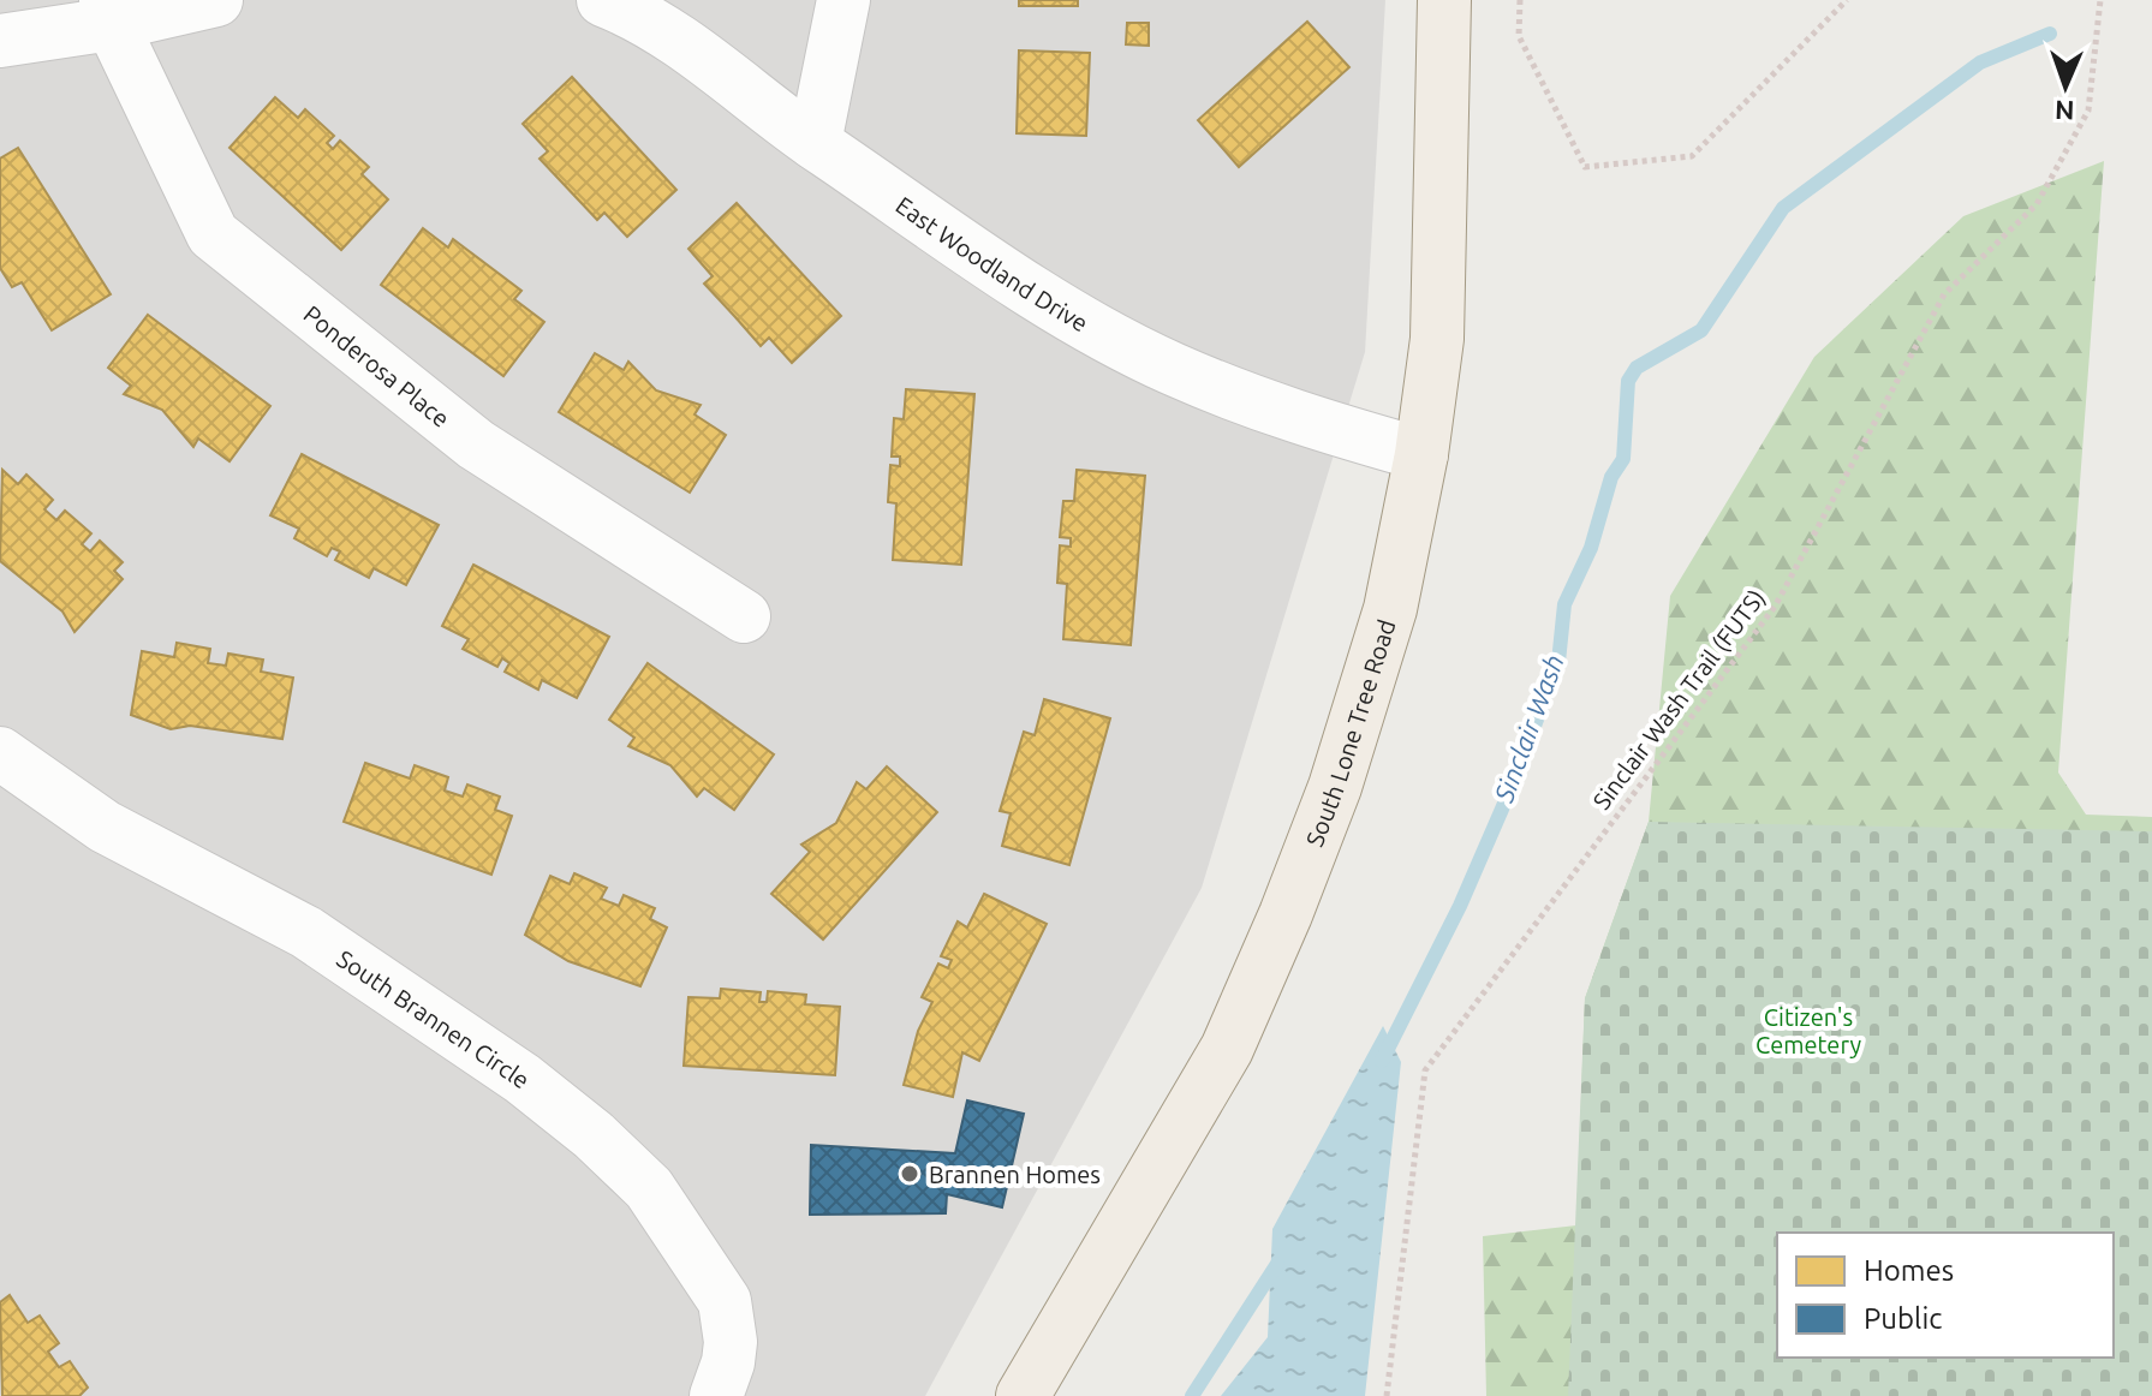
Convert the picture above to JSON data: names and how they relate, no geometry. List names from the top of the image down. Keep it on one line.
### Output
{"streets":{"main road":["South Lone Tree Road"],"street":["East Woodland Drive","Ponderosa Place","South Brannen Circle"],"path":["Sinclair Wash Trail (FUTS)"]},"crossings":[["East Woodland Drive","South Lone Tree Road"]],"water":["Sinclair Wash"],"parks":["Citizen's Cemetery"],"places":["Brannen Homes"],"legend":["Homes","Public"],"north":"bottom"}
